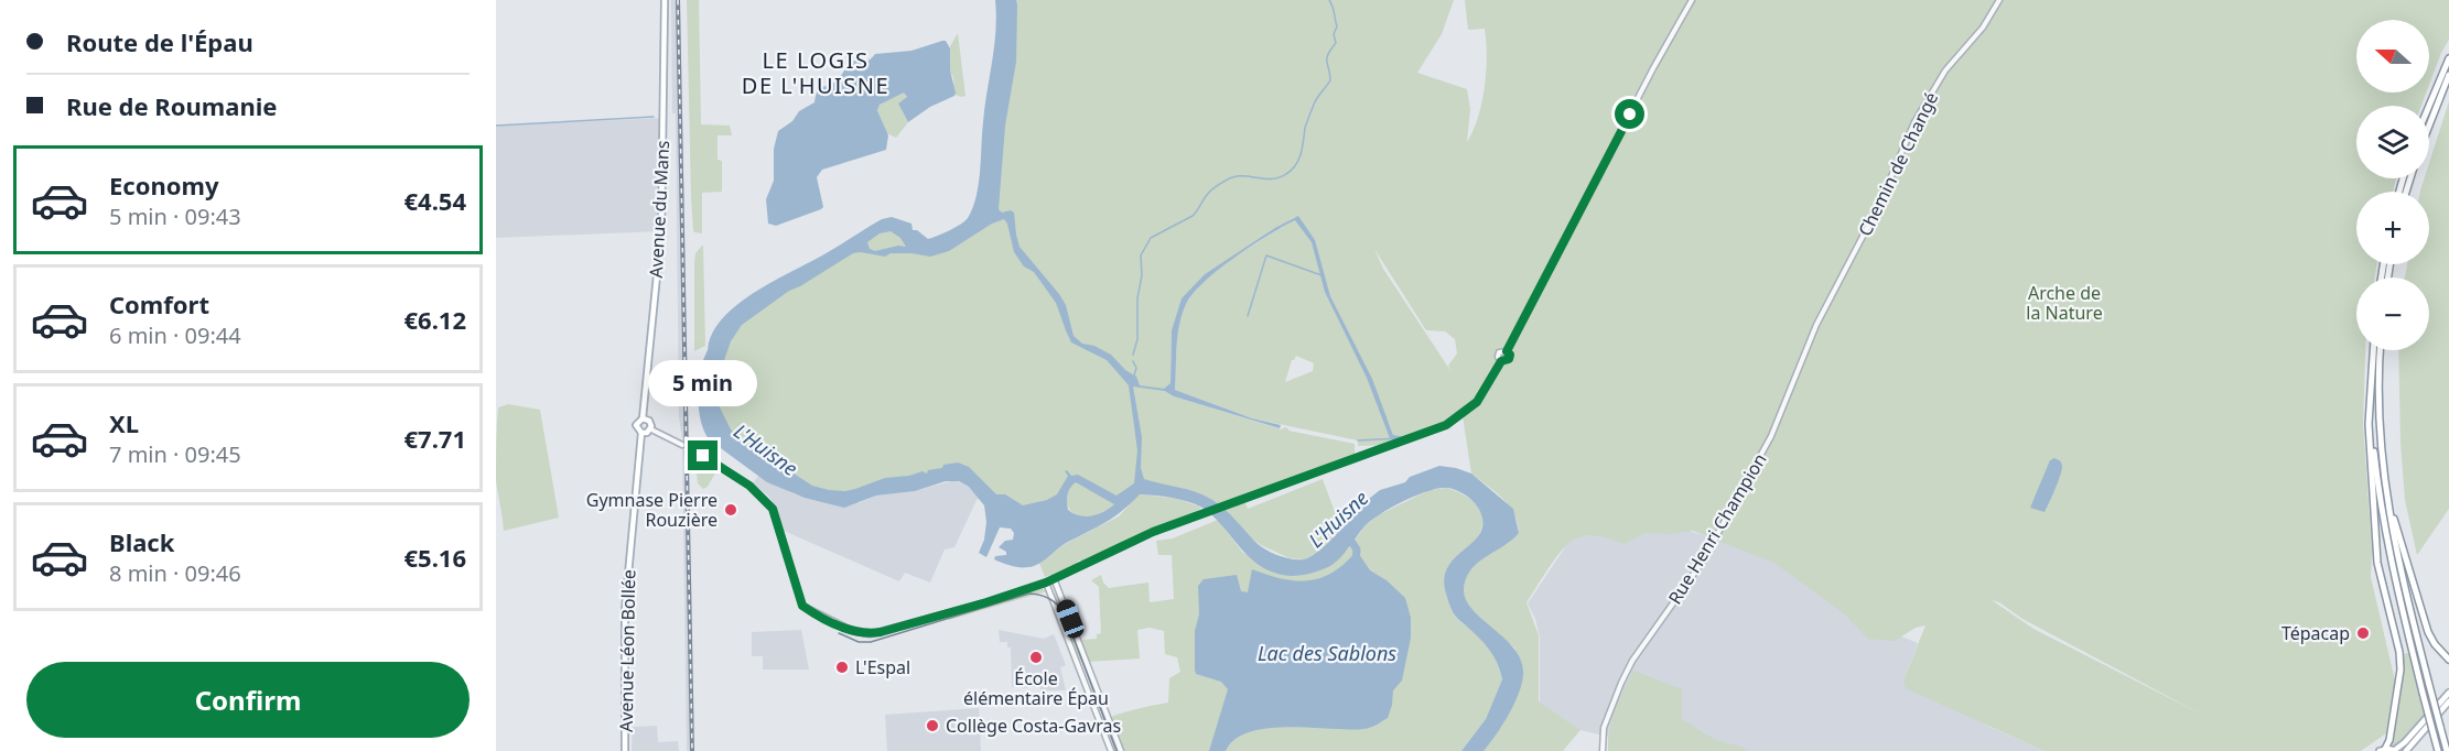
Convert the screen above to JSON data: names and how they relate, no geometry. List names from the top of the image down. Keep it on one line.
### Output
{"streets":{"main road":["Avenue du Mans","Avenue Léon Bollée"],"street":["Chemin de Changé","Rue Henri Champion"]},"crossings":[["Chemin de Changé","Rue Henri Champion"],["Avenue du Mans","Avenue Léon Bollée"]],"districts":["LE LOGIS DE L'HUISNE"],"water":["L'Huisne","Lac des Sablons"],"parks":["Arche de la Nature"],"places":["Gymnase Pierre Rouzière","Tépacap","École élémentaire Épau","L'Espal","Collège Costa-Gavras"],"north":"left","page":{"banner":["Route de l'Épau","Rue de Roumanie"],"map_buttons":["+","−"],"list":[{"name":"Economy","note":"5 min · 09:43","value":"€4.54"},{"name":"Comfort","note":"6 min · 09:44","value":"€6.12"},{"name":"XL","note":"7 min · 09:45","value":"€7.71"},{"name":"Black","note":"8 min · 09:46","value":"€5.16"}],"bubble":"5 min","buttons":"Confirm"}}
